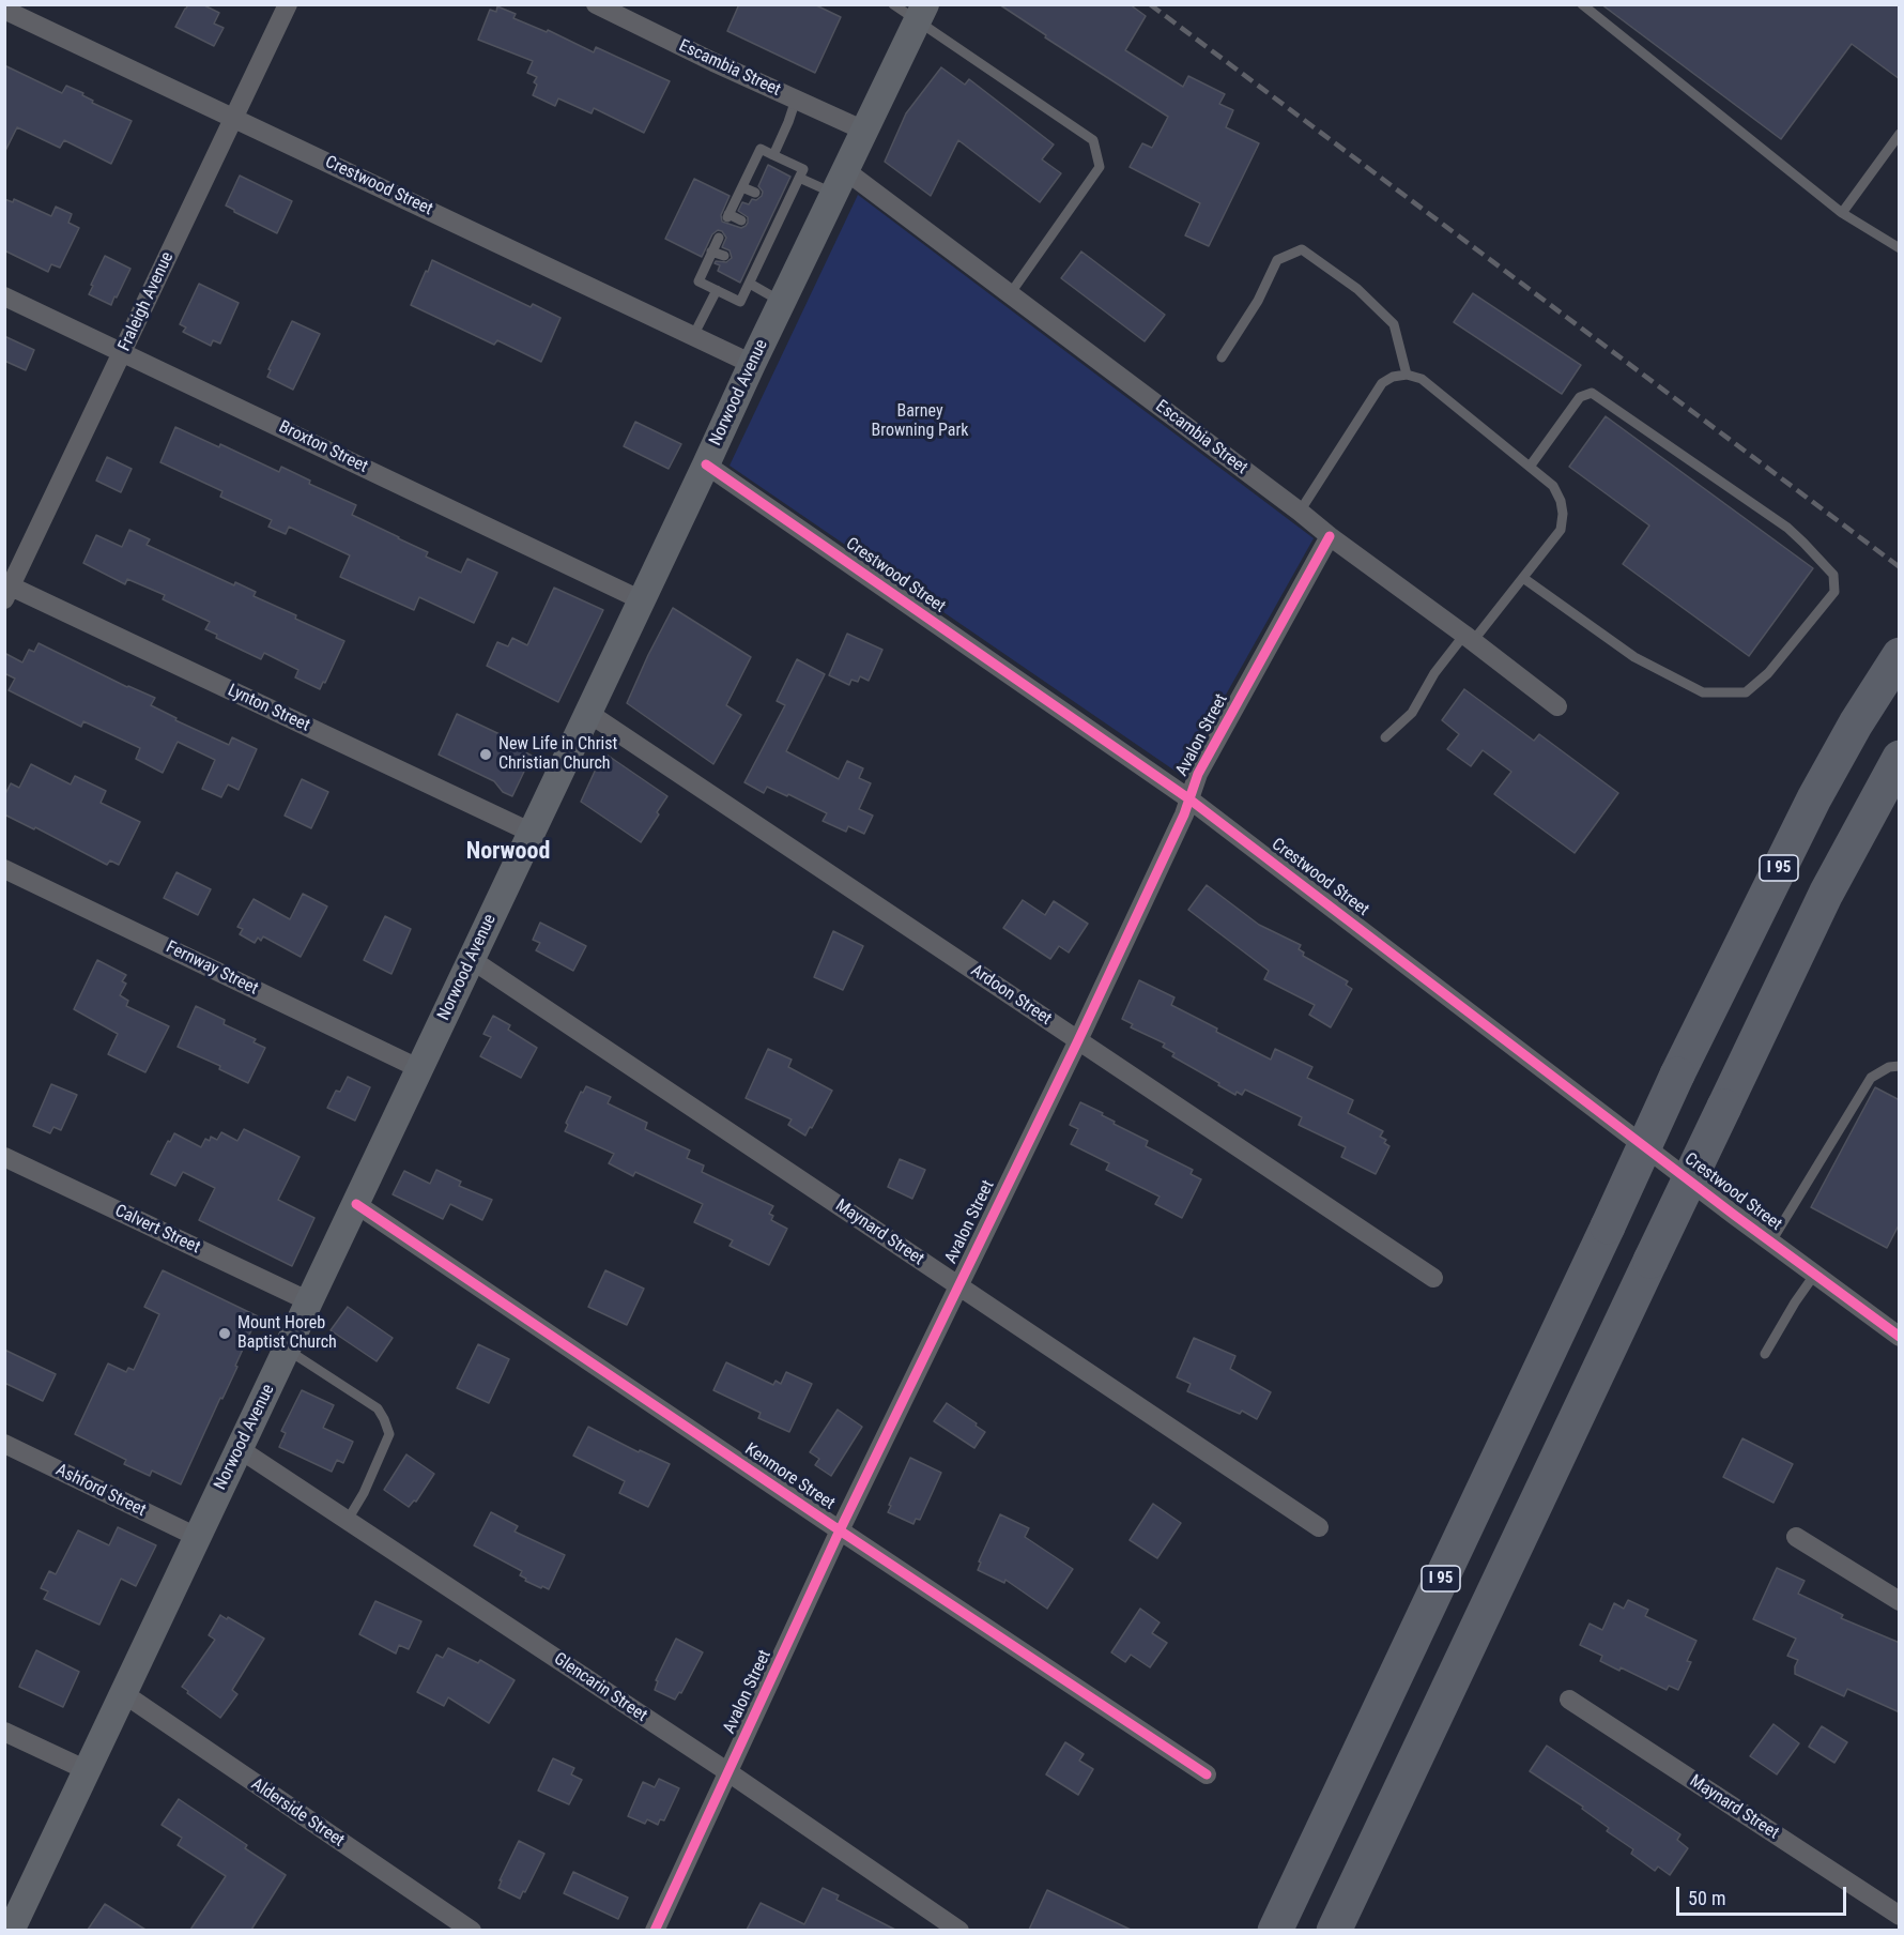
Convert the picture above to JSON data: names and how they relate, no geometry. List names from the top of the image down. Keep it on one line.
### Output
{"streets":{"highway":["I 95"],"main road":["Norwood Avenue"],"street":["Escambia Street","Crestwood Street","Fraleigh Avenue","Broxton Street","Lynton Street","Avalon Street","Fernway Street","Ardoon Street","Calvert Street","Maynard Street","Kenmore Street","Ashford Street","Glencarin Street","Alderside Street"]},"crossings":[["Escambia Street","Norwood Avenue"],["Escambia Street","Avalon Street"],["Crestwood Street","Fraleigh Avenue"],["Crestwood Street","Norwood Avenue"],["Crestwood Street","Avalon Street"],["Fraleigh Avenue","Broxton Street"],["Fraleigh Avenue","Lynton Street"],["Norwood Avenue","Broxton Street"],["Norwood Avenue","Lynton Street"],["Norwood Avenue","Fernway Street"],["Norwood Avenue","Ardoon Street"],["Norwood Avenue","Calvert Street"],["Norwood Avenue","Maynard Street"],["Norwood Avenue","Kenmore Street"],["Norwood Avenue","Ashford Street"],["Norwood Avenue","Glencarin Street"],["Norwood Avenue","Alderside Street"],["Avalon Street","Ardoon Street"],["Avalon Street","Maynard Street"],["Avalon Street","Kenmore Street"],["Avalon Street","Glencarin Street"]],"districts":["Norwood"],"parks":["Barney Browning Park"],"places":["New Life in Christ Christian Church","Mount Horeb Baptist Church"],"scale_bar":"50 m"}
